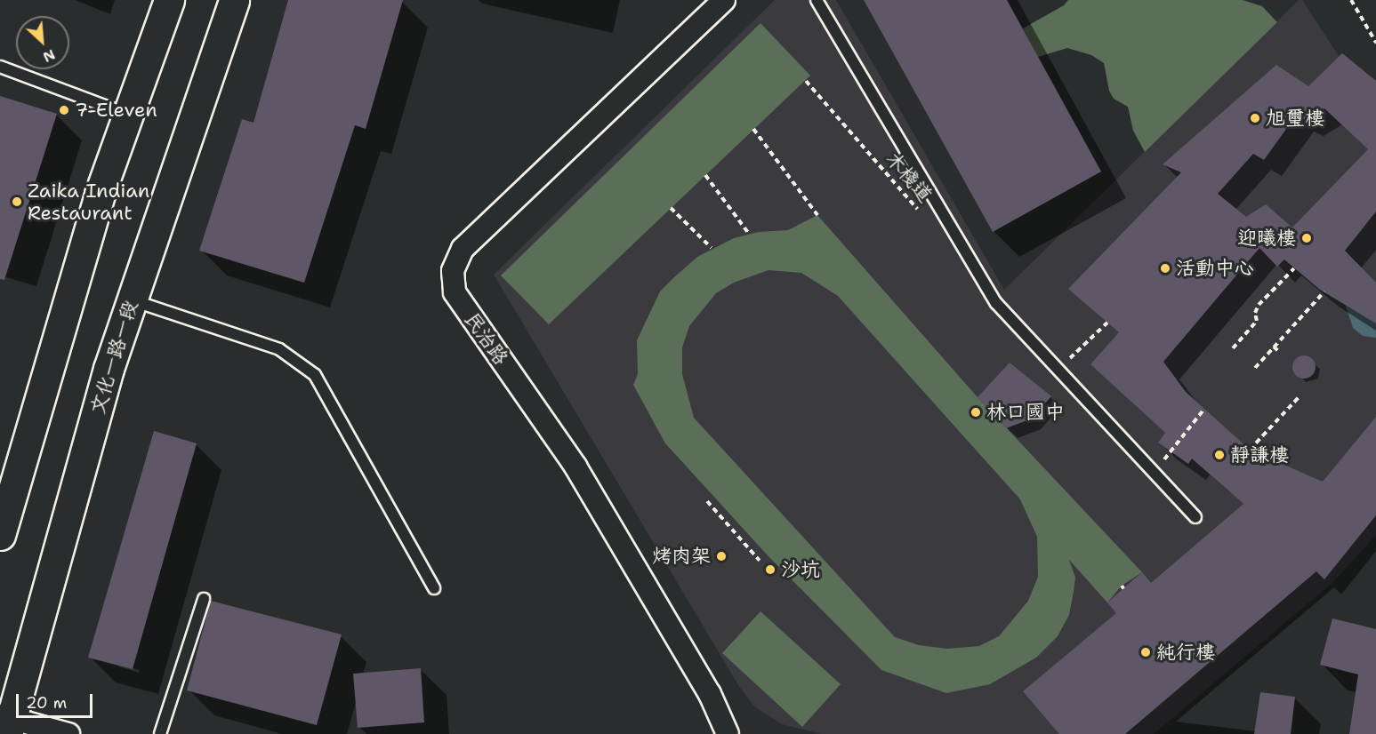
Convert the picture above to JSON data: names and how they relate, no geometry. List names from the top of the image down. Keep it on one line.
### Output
{"streets":{"main road":["文化一路一段"],"street":["民治路"],"path":["木棧道"]},"places":["7-Eleven","旭璽樓","Zaika Indian Restaurant","迎曦樓","活動中心","林口國中","靜謙樓","烤肉架","沙坑","純行樓"],"scale_bar":"20 m","north":"bottom right"}
